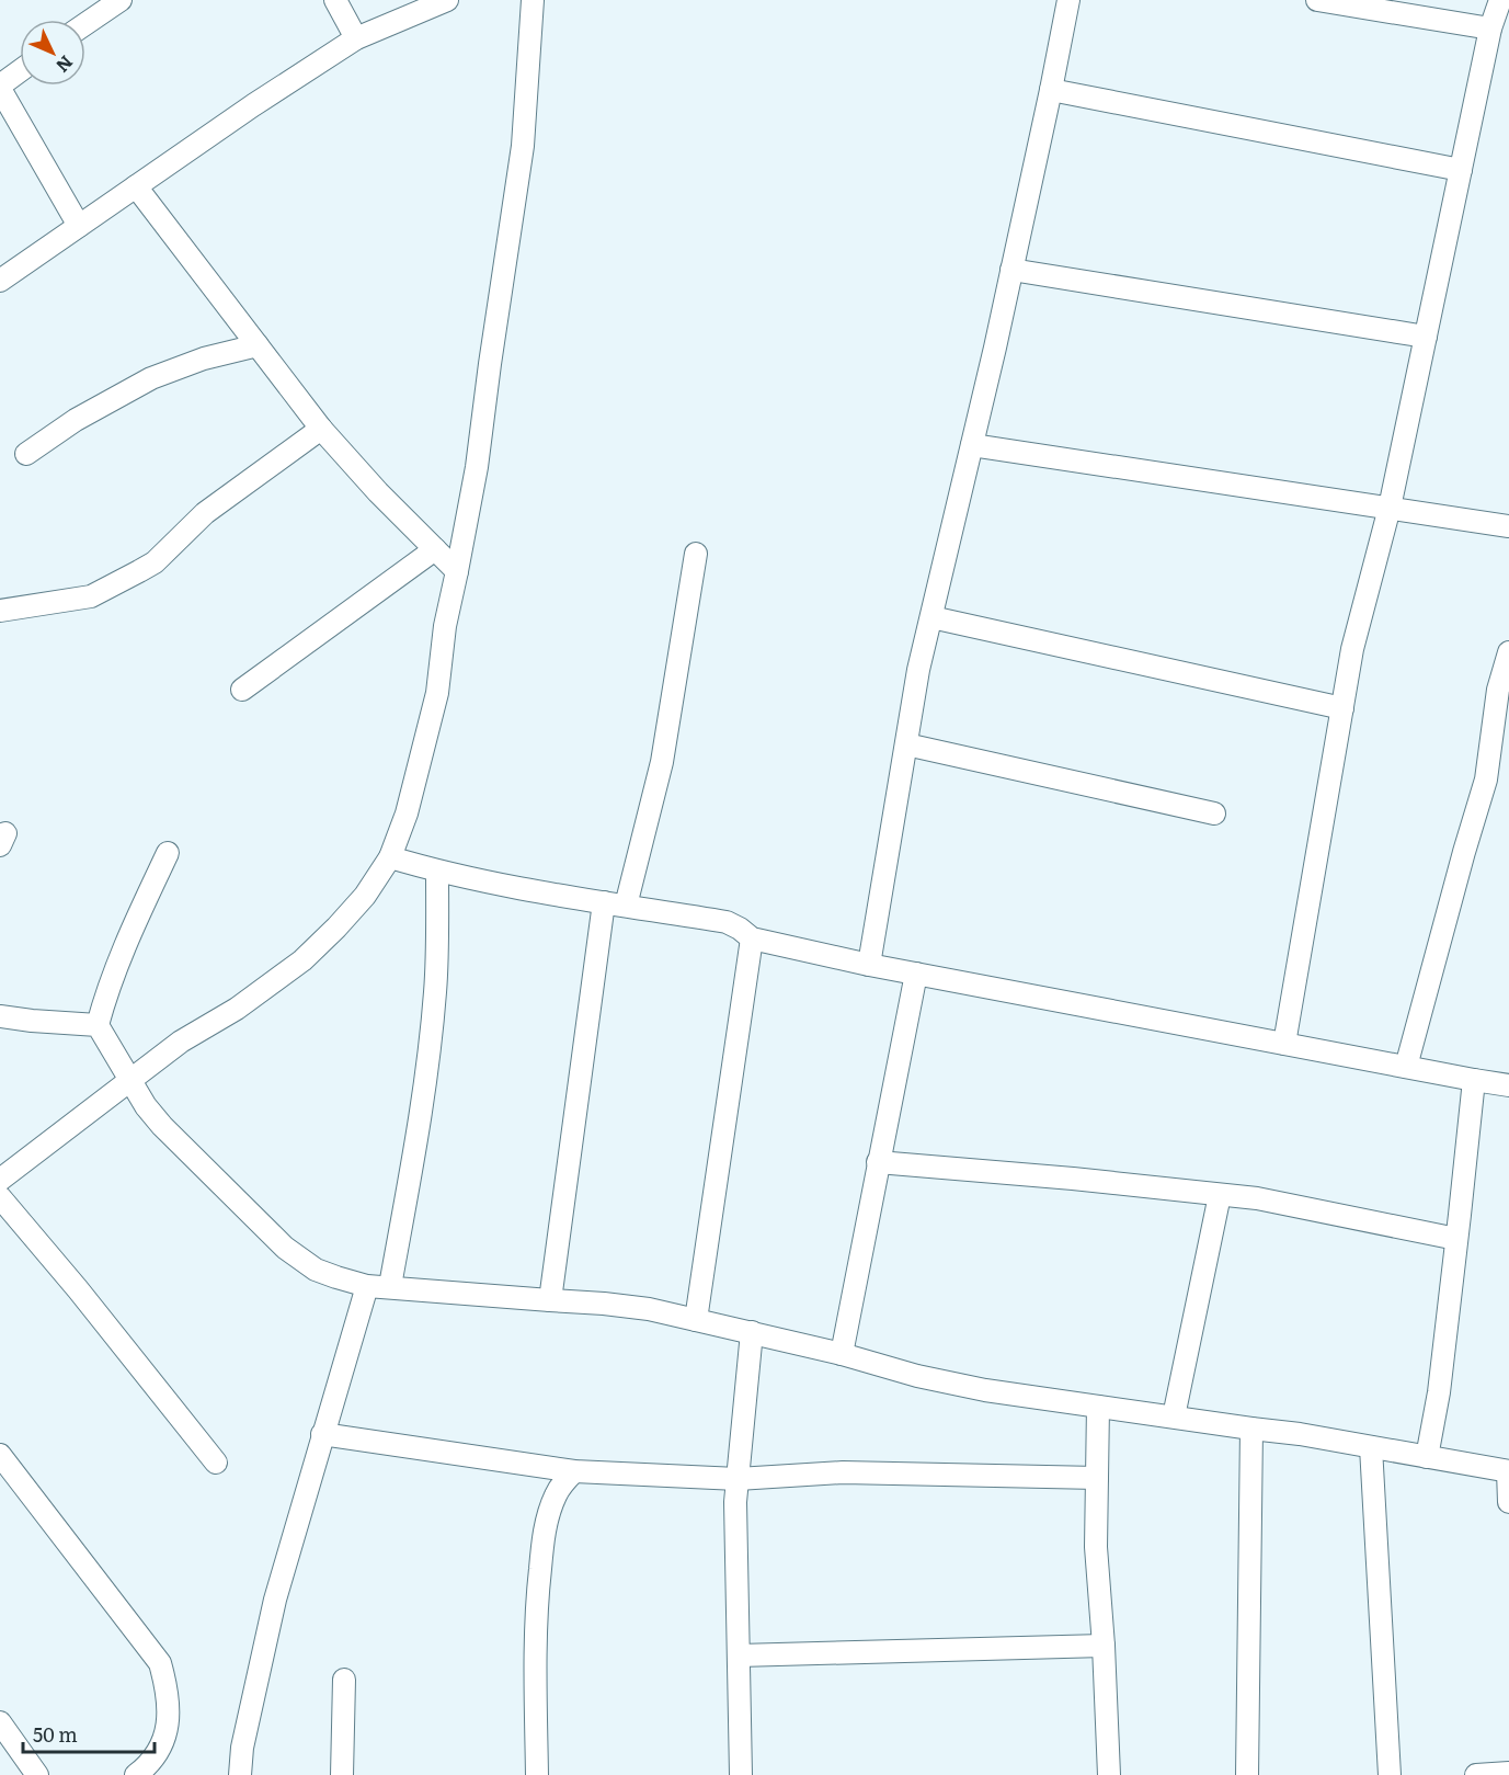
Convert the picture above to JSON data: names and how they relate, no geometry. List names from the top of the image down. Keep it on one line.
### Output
{"scale_bar":"50 m","north":"bottom right"}
